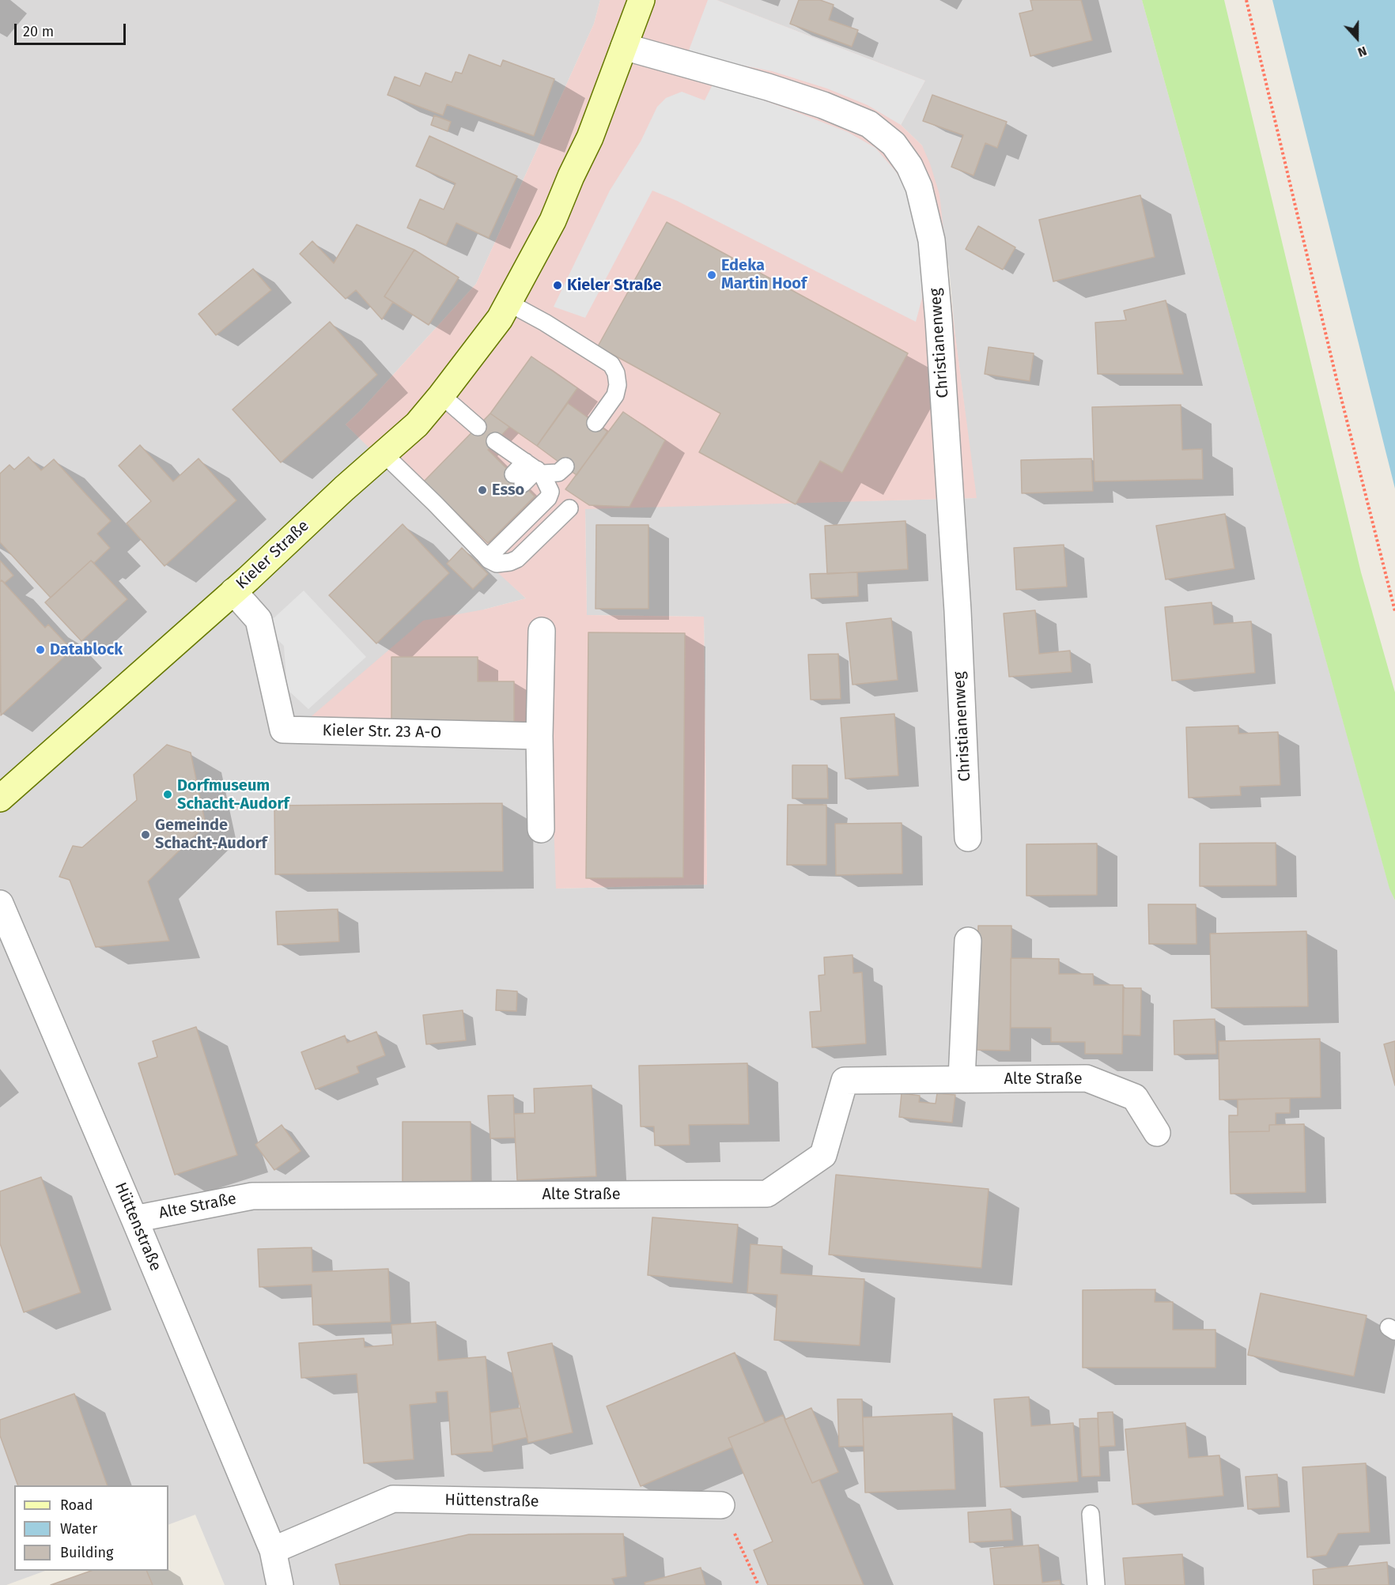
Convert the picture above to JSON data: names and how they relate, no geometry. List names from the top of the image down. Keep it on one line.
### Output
{"streets":{"main road":["Kieler Straße"],"street":["Christianenweg","Kieler Str. 23 A-O","Alte Straße","Hüttenstraße"]},"crossings":[["Christianenweg","Kieler Straße"],["Kieler Straße","Kieler Str. 23 A-O"],["Alte Straße","Hüttenstraße"]],"places":["Edeka Martin Hoof","Kieler Straße","Esso","Datablock","Dorfmuseum Schacht-Audorf","Gemeinde Schacht-Audorf"],"legend":["Road","Water","Building"],"scale_bar":"20 m","north":"bottom"}
